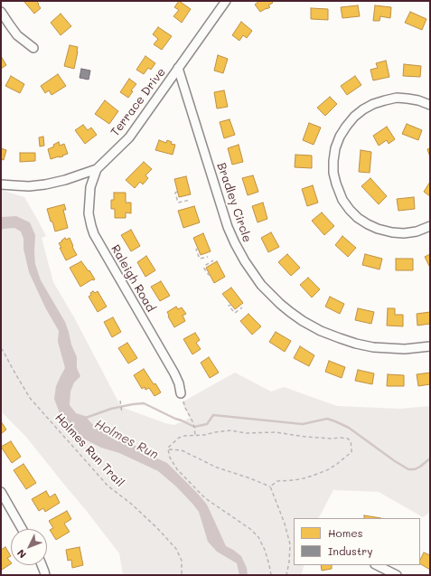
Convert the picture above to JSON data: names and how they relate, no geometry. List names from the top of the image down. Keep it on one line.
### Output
{"streets":{"street":["Terrace Drive","Bradley Circle","Raleigh Road"],"path":["Holmes Run Trail"]},"crossings":[["Terrace Drive","Bradley Circle"],["Terrace Drive","Raleigh Road"]],"water":["Holmes Run"],"legend":["Homes","Industry"],"north":"bottom left"}
